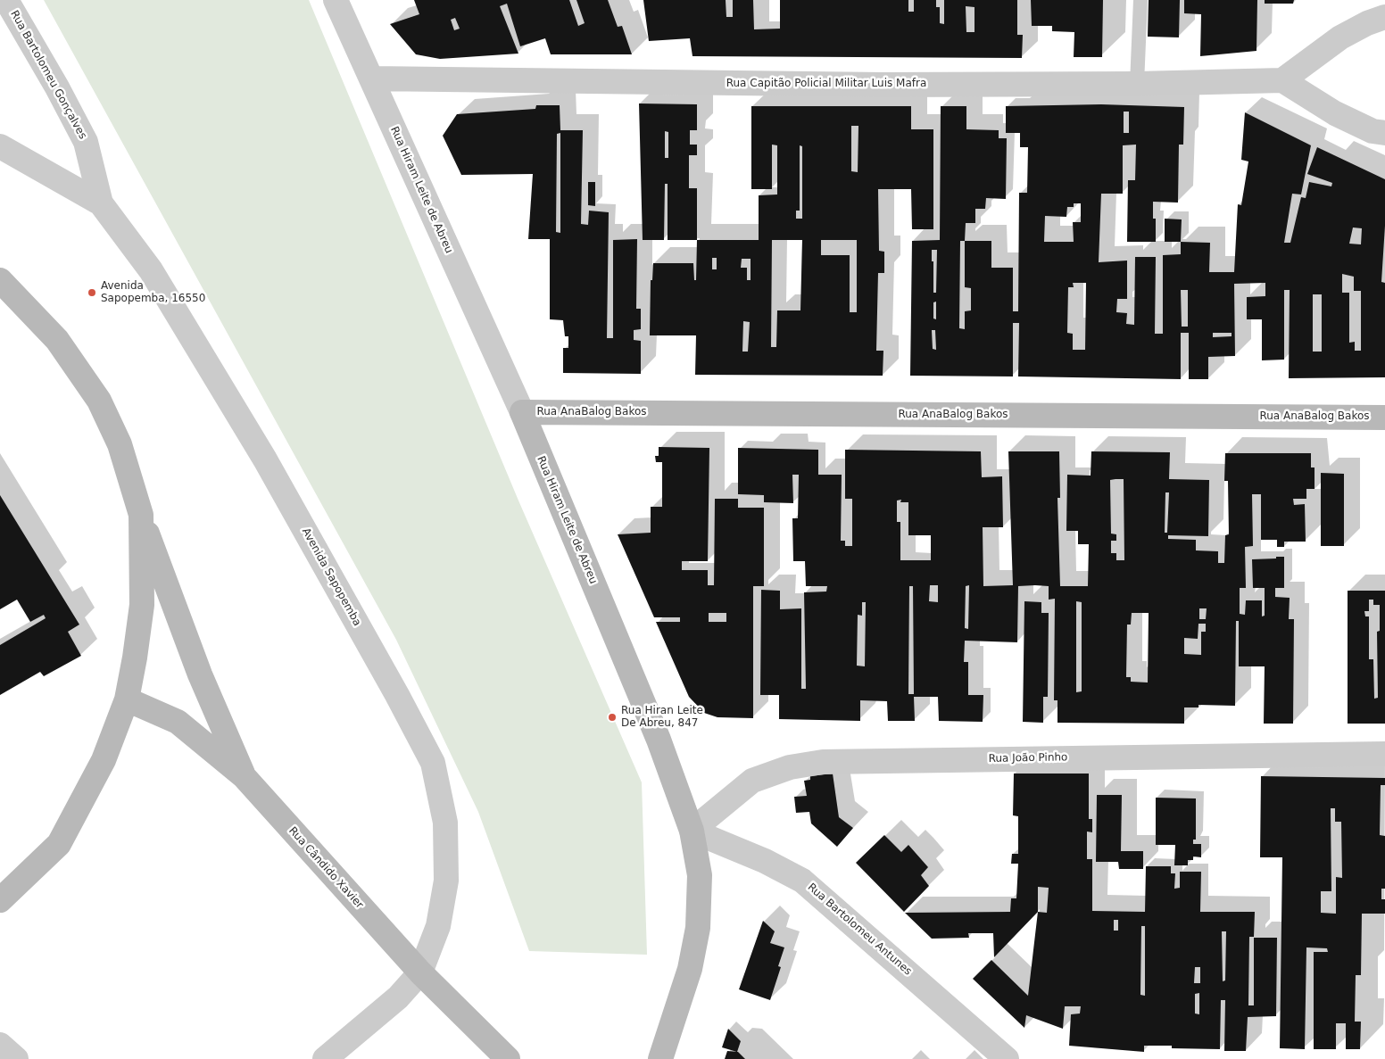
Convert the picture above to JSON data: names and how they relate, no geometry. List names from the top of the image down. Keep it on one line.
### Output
{"streets":{"main road":["Rua Hiram Leite de Abreu","Rua AnaBalog Bakos","Rua Cândido Xavier"],"street":["Rua Bartolomeu Gonçalves","Rua Capitão Policial Militar Luis Mafra","Avenida Sapopemba","Rua João Pinho","Rua Bartolomeu Antunes"]},"crossings":[["Rua Bartolomeu Gonçalves","Avenida Sapopemba"],["Rua Capitão Policial Militar Luis Mafra","Rua Hiram Leite de Abreu"],["Rua Hiram Leite de Abreu","Rua AnaBalog Bakos"],["Rua Hiram Leite de Abreu","Rua João Pinho"],["Rua Hiram Leite de Abreu","Rua Bartolomeu Antunes"],["Avenida Sapopemba","Rua Cândido Xavier"],["Rua João Pinho","Rua Bartolomeu Antunes"]],"places":["Avenida Sapopemba, 16550","Rua Hiran Leite De Abreu, 847"]}
